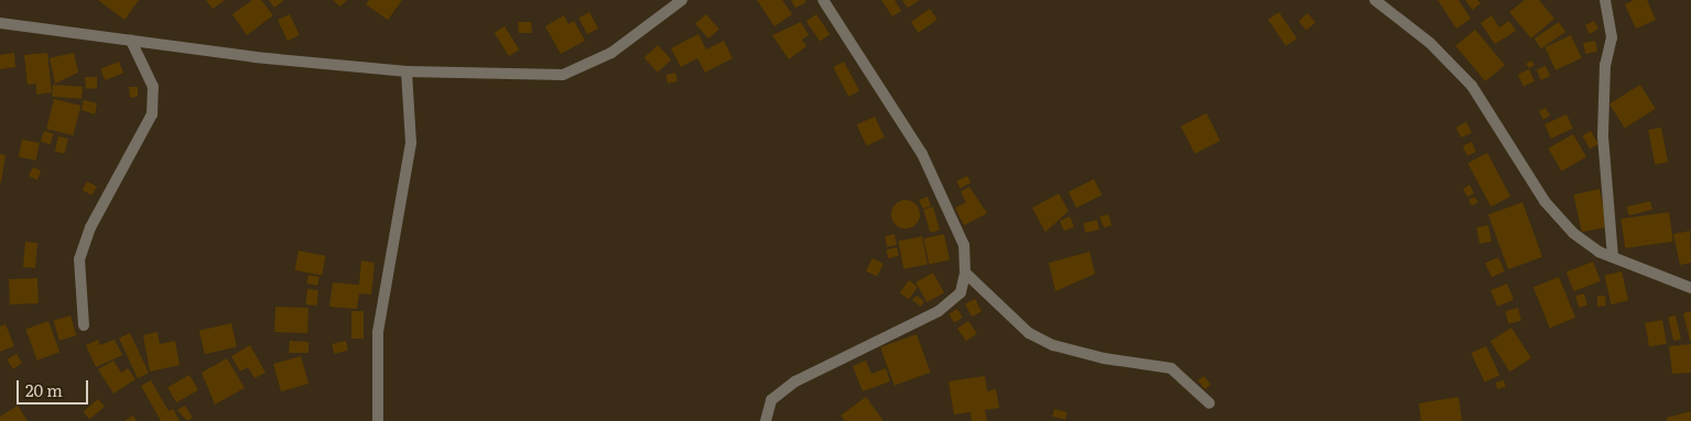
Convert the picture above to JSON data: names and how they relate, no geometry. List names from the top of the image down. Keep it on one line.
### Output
{"scale_bar":"20 m"}
